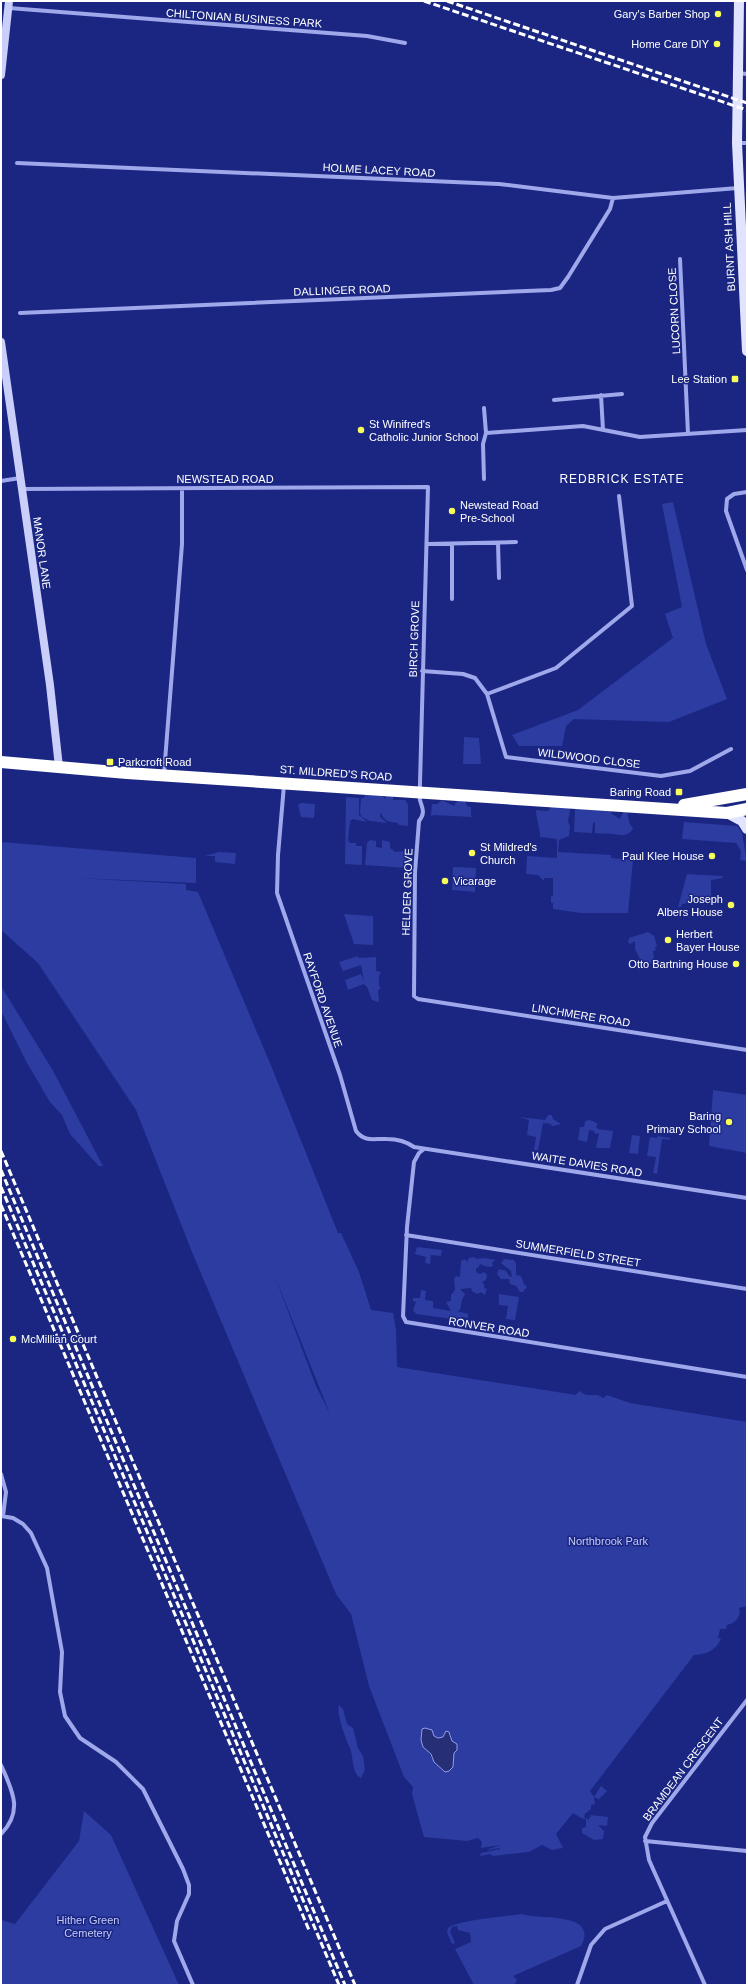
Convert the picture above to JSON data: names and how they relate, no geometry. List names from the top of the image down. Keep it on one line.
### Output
{"streets":{"highway":["ST. MILDRED'S ROAD"],"main road":["BURNT ASH HILL"],"street":["CHILTONIAN BUSINESS PARK","HOLME LACEY ROAD","DALLINGER ROAD","LUCORN CLOSE","NEWSTEAD ROAD","MANOR LANE","BIRCH GROVE","WILDWOOD CLOSE","HELDER GROVE","RAYFORD AVENUE","LINCHMERE ROAD","WAITE DAVIES ROAD","SUMMERFIELD STREET","RONVER ROAD","BRAMDEAN CRESCENT"]},"crossings":[["HOLME LACEY ROAD","BURNT ASH HILL"],["HOLME LACEY ROAD","DALLINGER ROAD"],["NEWSTEAD ROAD","MANOR LANE"],["NEWSTEAD ROAD","BIRCH GROVE"],["MANOR LANE","ST. MILDRED'S ROAD"],["BIRCH GROVE","ST. MILDRED'S ROAD"],["BIRCH GROVE","HELDER GROVE"],["ST. MILDRED'S ROAD","HELDER GROVE"],["ST. MILDRED'S ROAD","RAYFORD AVENUE"],["HELDER GROVE","LINCHMERE ROAD"],["RAYFORD AVENUE","WAITE DAVIES ROAD"],["RAYFORD AVENUE","RONVER ROAD"],["WAITE DAVIES ROAD","RONVER ROAD"],["SUMMERFIELD STREET","RONVER ROAD"]],"districts":["REDBRICK ESTATE"],"parks":["Northbrook Park","Hither Green Cemetery"],"places":{"other":["Gary's Barber Shop","Home Care DIY","St Winifred's Catholic Junior School","Newstead Road Pre-School","St Mildred's Church","Paul Klee House","Vicarage","Joseph Albers House","Herbert Bayer House","Otto Bartning House","Baring Primary School","McMillian Court"],"transit":["Lee Station","Parkcroft Road","Baring Road"]}}
